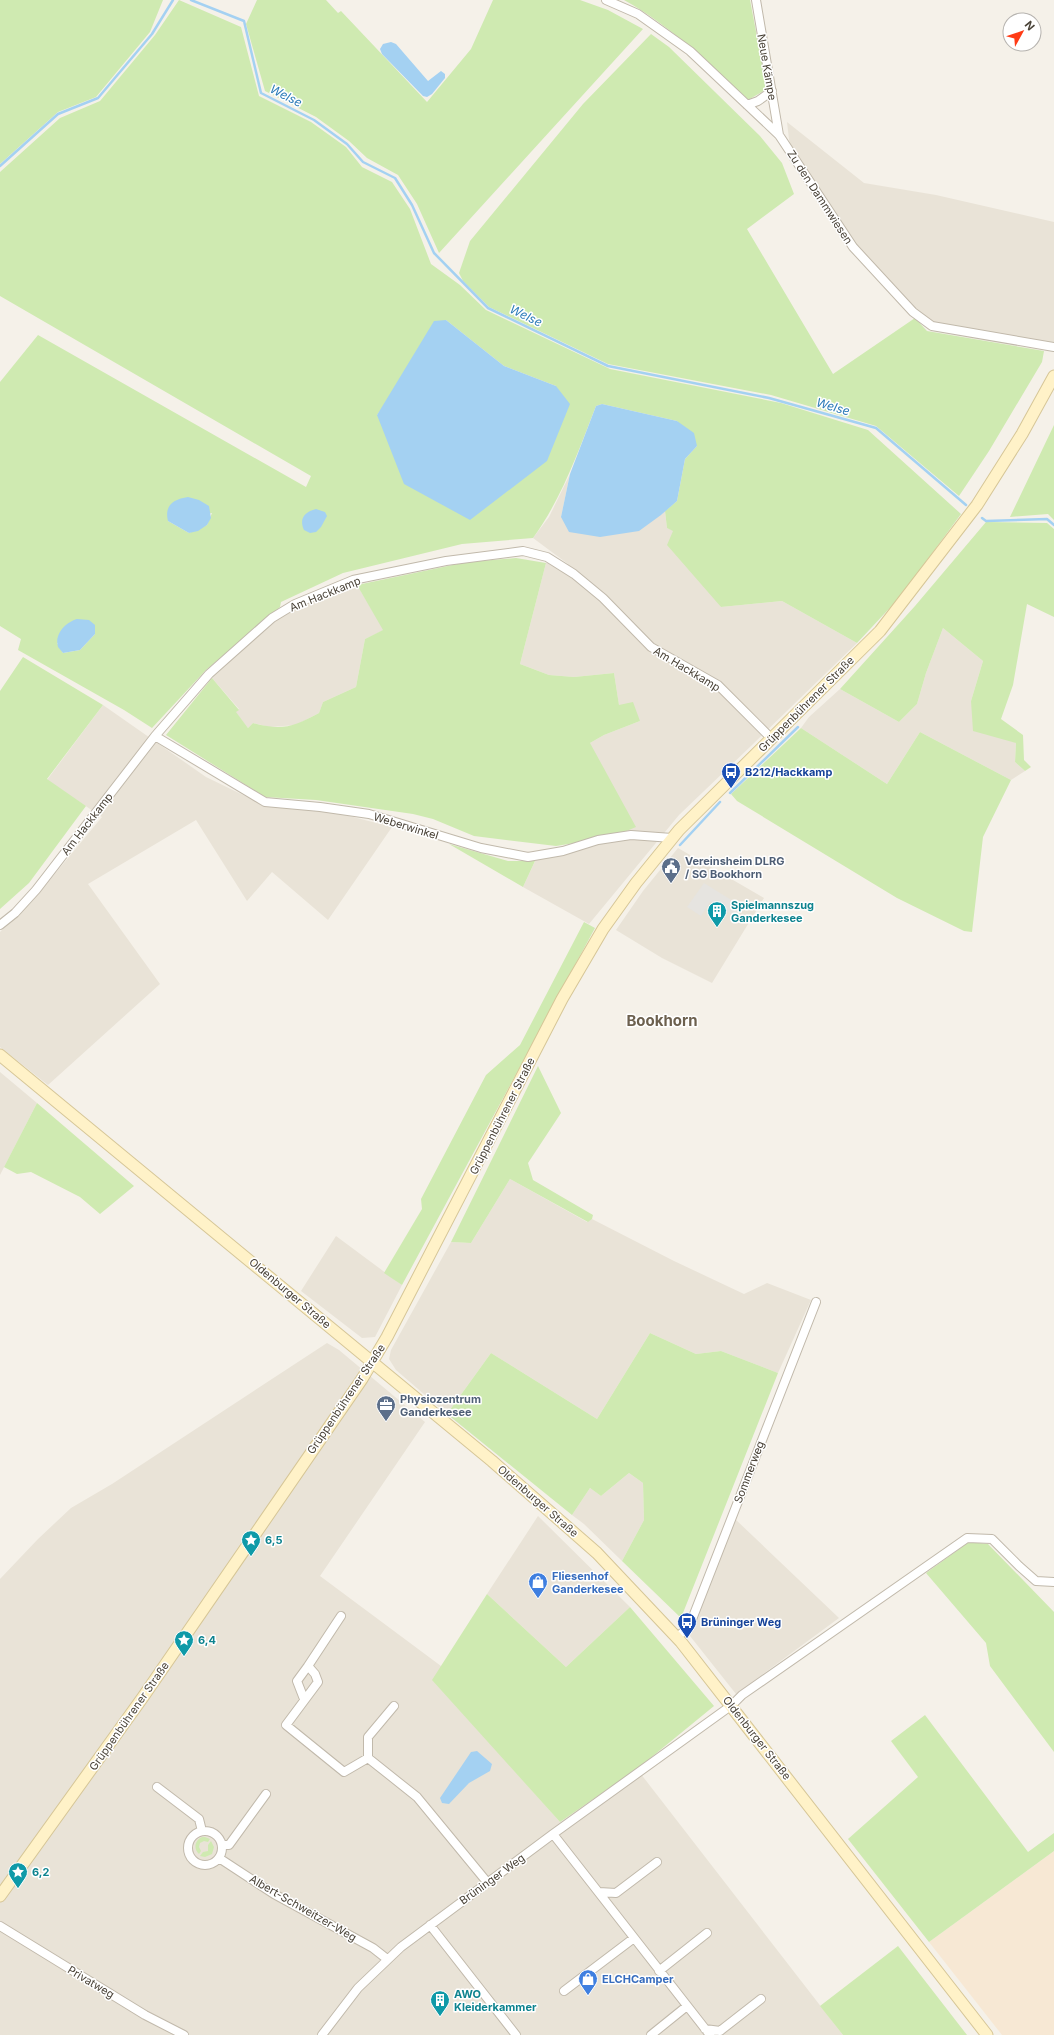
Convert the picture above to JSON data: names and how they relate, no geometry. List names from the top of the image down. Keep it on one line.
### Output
{"streets":{"main road":["Grüppenbührener Straße","Oldenburger Straße"],"street":["Neue Kämpe","Zu den Dammwiesen","Am Hackkamp","Weberwinkel","Sommerweg","Brüninger Weg","Albert-Schweitzer-Weg","Privatweg"]},"crossings":[["Neue Kämpe","Zu den Dammwiesen"],["Am Hackkamp","Grüppenbührener Straße"],["Am Hackkamp","Weberwinkel"],["Grüppenbührener Straße","Weberwinkel"],["Grüppenbührener Straße","Oldenburger Straße"],["Oldenburger Straße","Sommerweg"],["Oldenburger Straße","Brüninger Weg"],["Brüninger Weg","Albert-Schweitzer-Weg"]],"districts":["Bookhorn"],"water":["Welse"],"places":{"bus stop":["B212/Hackkamp","Brüninger Weg"],"public building":["Vereinsheim DLRG / SG Bookhorn"],"building":["Spielmannszug Ganderkesee","AWO Kleiderkammer"],"office":["Physiozentrum Ganderkesee"],"place":["6,5","6,4","6,2"],"shop":["Fliesenhof Ganderkesee","ELCHCamper"]},"north":"top right"}
